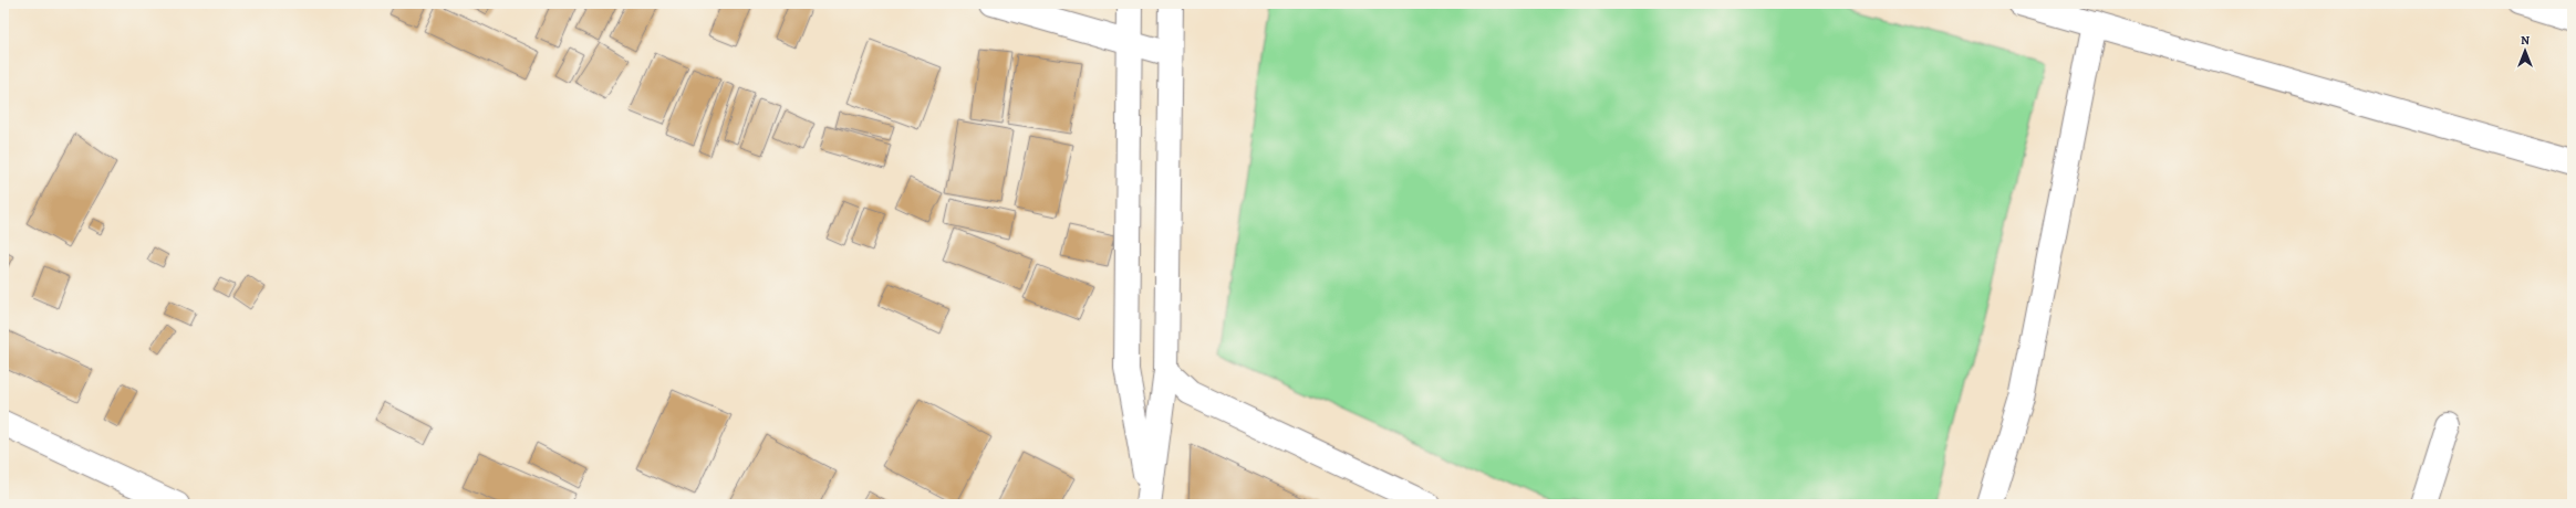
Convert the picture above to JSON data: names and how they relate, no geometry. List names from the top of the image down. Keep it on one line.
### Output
{"north":"top"}
